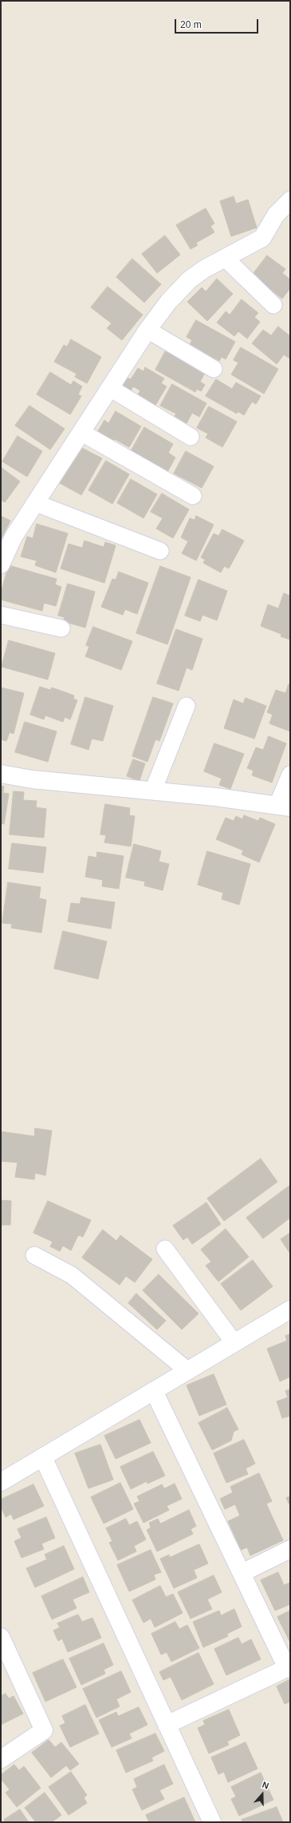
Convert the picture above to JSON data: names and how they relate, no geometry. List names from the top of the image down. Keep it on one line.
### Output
{"scale_bar":"20 m","north":"top"}
